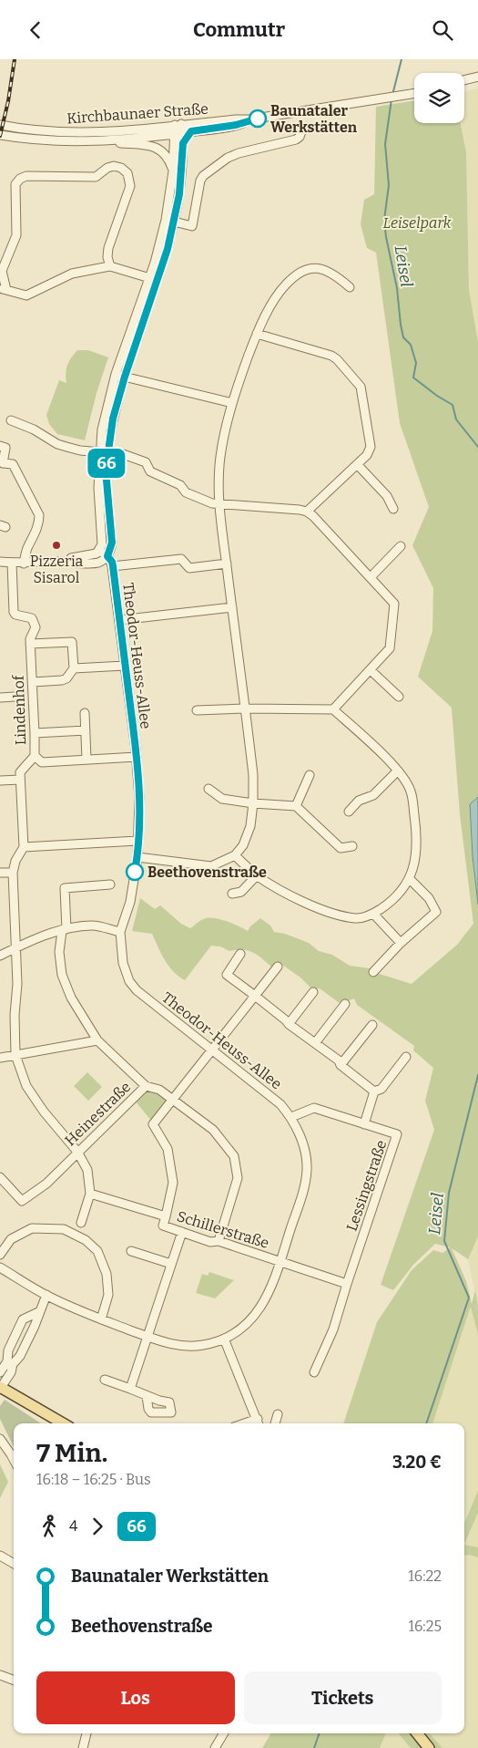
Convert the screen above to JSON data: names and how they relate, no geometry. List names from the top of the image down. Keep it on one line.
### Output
{"streets":{"street":["Kirchbaunaer Straße","Theodor-Heuss-Allee","Lindenhof","Heinestraße","Lessingstraße","Schillerstraße"]},"crossings":[["Theodor-Heuss-Allee","Lessingstraße"],["Theodor-Heuss-Allee","Schillerstraße"],["Heinestraße","Schillerstraße"]],"water":["Leisel"],"parks":["Leiselpark"],"places":["Baunataler Werkstätten","Pizzeria Sisarol","Beethovenstraße"],"lines":["bus line 66"],"page":{"header":"Commutr","on_map":"66","heading":["7 Min.","16:18 – 16:25 · Bus","3.20 €"],"legs":["4","66"],"list":[{"name":"Baunataler Werkstätten","value":"16:22"},{"name":"Beethovenstraße","value":"16:25"}],"buttons":["Los","Tickets"]}}
